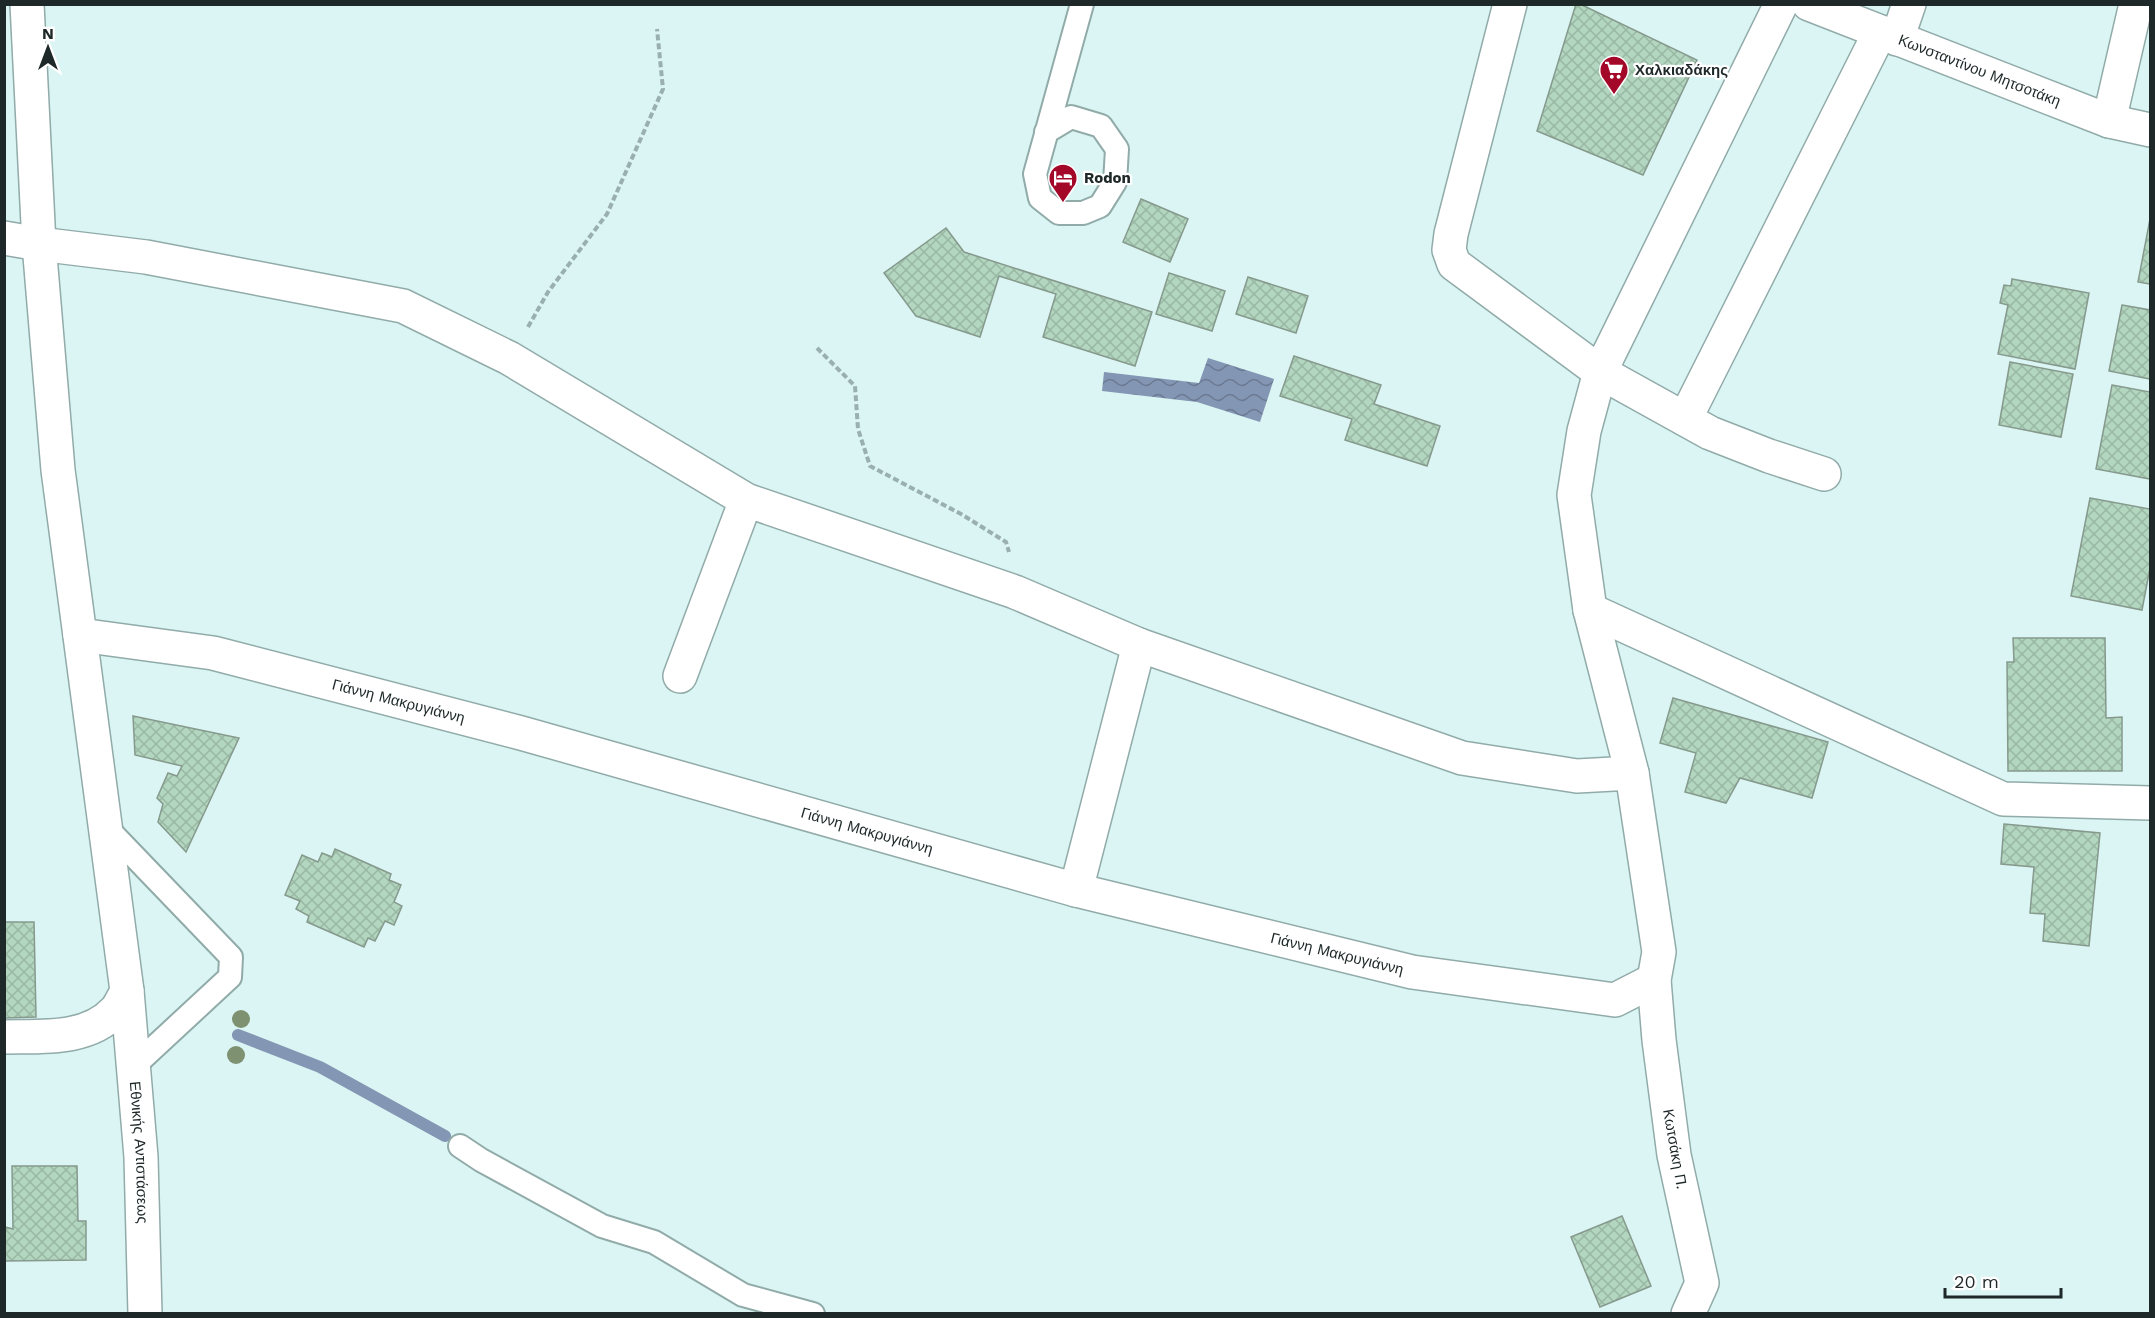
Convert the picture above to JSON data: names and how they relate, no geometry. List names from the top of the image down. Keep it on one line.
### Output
{"streets":{"street":["Κωνσταντίνου Μητσοτάκη","Γιάννη Μακρυγιάννη","Κωτσάκη Π.","Εθνικής Αντιστάσεως"]},"crossings":[["Γιάννη Μακρυγιάννη","Κωτσάκη Π."],["Γιάννη Μακρυγιάννη","Εθνικής Αντιστάσεως"]],"places":{"supermarket":["Χαλκιαδάκης"],"hotel":["Rodon"]},"scale_bar":"20 m","north":"top"}
